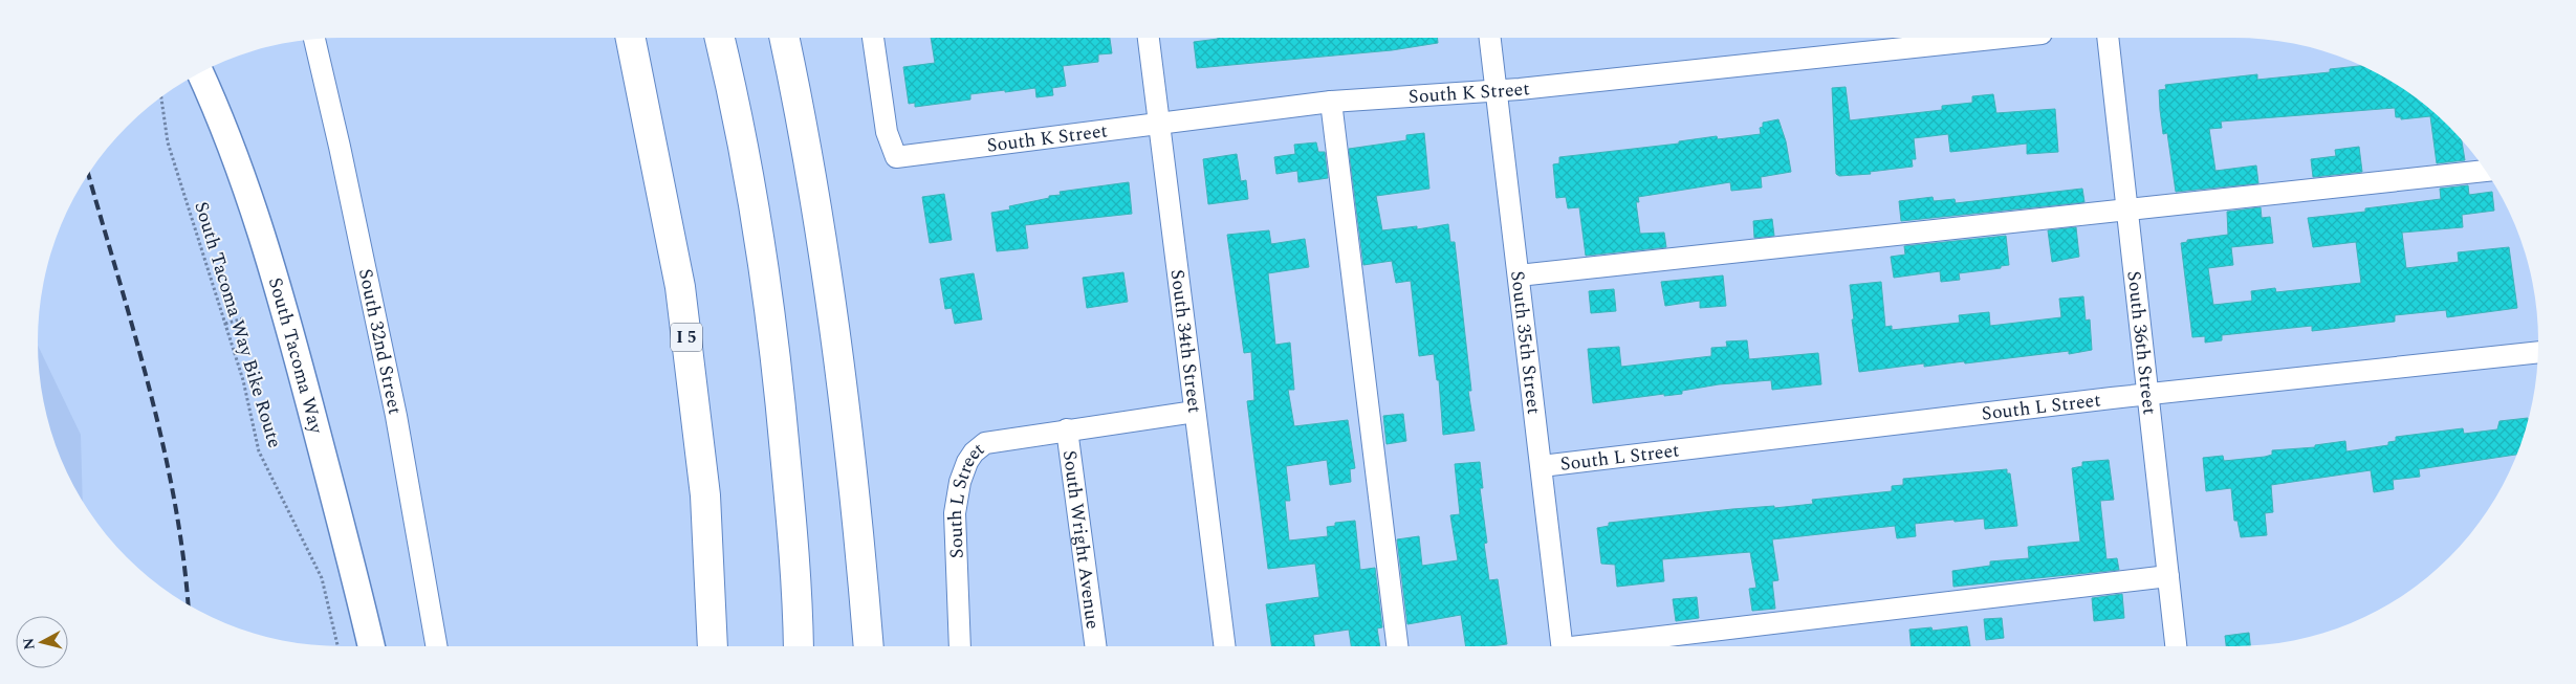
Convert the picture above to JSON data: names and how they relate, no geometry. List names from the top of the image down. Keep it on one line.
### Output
{"streets":{"highway":["I 5"],"main road":["South Tacoma Way"],"street":["South K Street","South 32nd Street","South 34th Street","South 35th Street","South 36th Street","South L Street","South Wright Avenue"],"path":["South Tacoma Way Bike Route"]},"crossings":[["South K Street","South 34th Street"],["South K Street","South 35th Street"],["South 34th Street","South L Street"],["South 35th Street","South L Street"],["South 36th Street","South L Street"],["South L Street","South Wright Avenue"]],"north":"left"}
